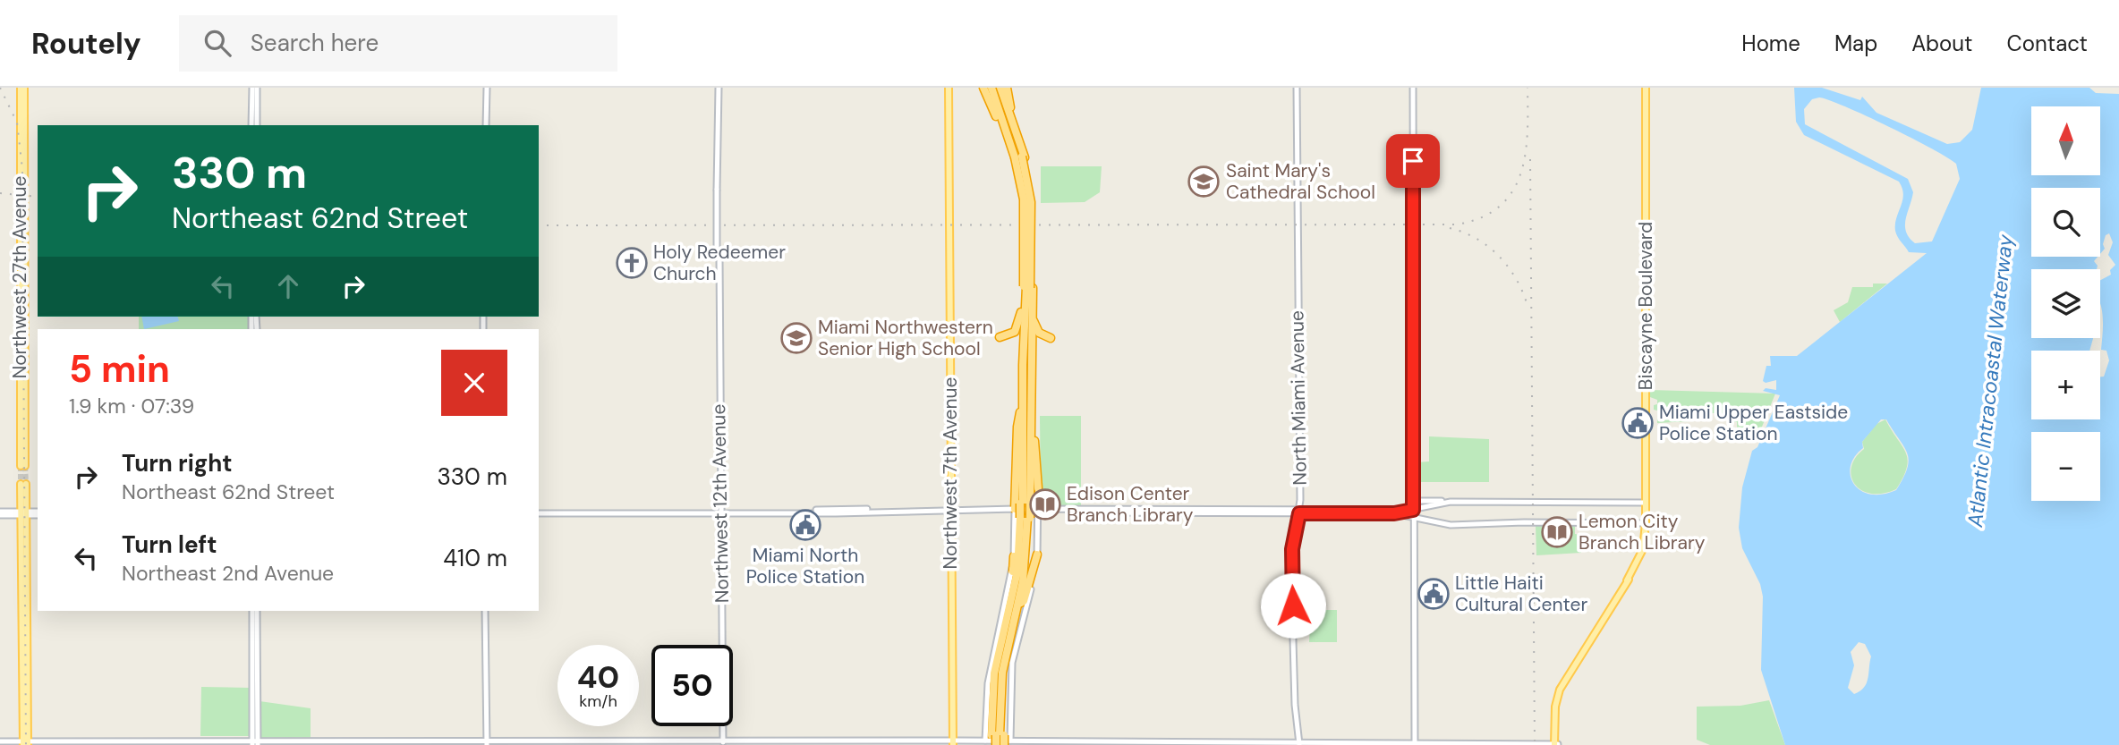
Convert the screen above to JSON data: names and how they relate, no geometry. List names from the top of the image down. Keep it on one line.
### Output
{"streets":{"main road":["Northwest 27th Avenue","Biscayne Boulevard","North Miami Avenue","Northwest 7th Avenue","Northwest 12th Avenue"]},"water":["Atlantic Intracoastal Waterway"],"places":{"school or university":["Saint Mary's Cathedral School","Miami Northwestern Senior High School"],"church":["Holy Redeemer Church"],"public building":["Miami Upper Eastside Police Station","Miami North Police Station","Little Haiti Cultural Center"],"library":["Edison Center Branch Library","Lemon City Branch Library"]},"north":"top","page":{"header":"Routely","search":"Search here","nav":["Home","Map","About","Contact"],"map_buttons":["+","−"],"turn":["330 m","Northeast 62nd Street"],"heading":["5 min","1.9 km · 07:39"],"list":[{"name":"Turn right","note":"Northeast 62nd Street","value":"330 m"},{"name":"Turn left","note":"Northeast 2nd Avenue","value":"410 m"}],"speed":"40 km/h","limit":"50"}}
